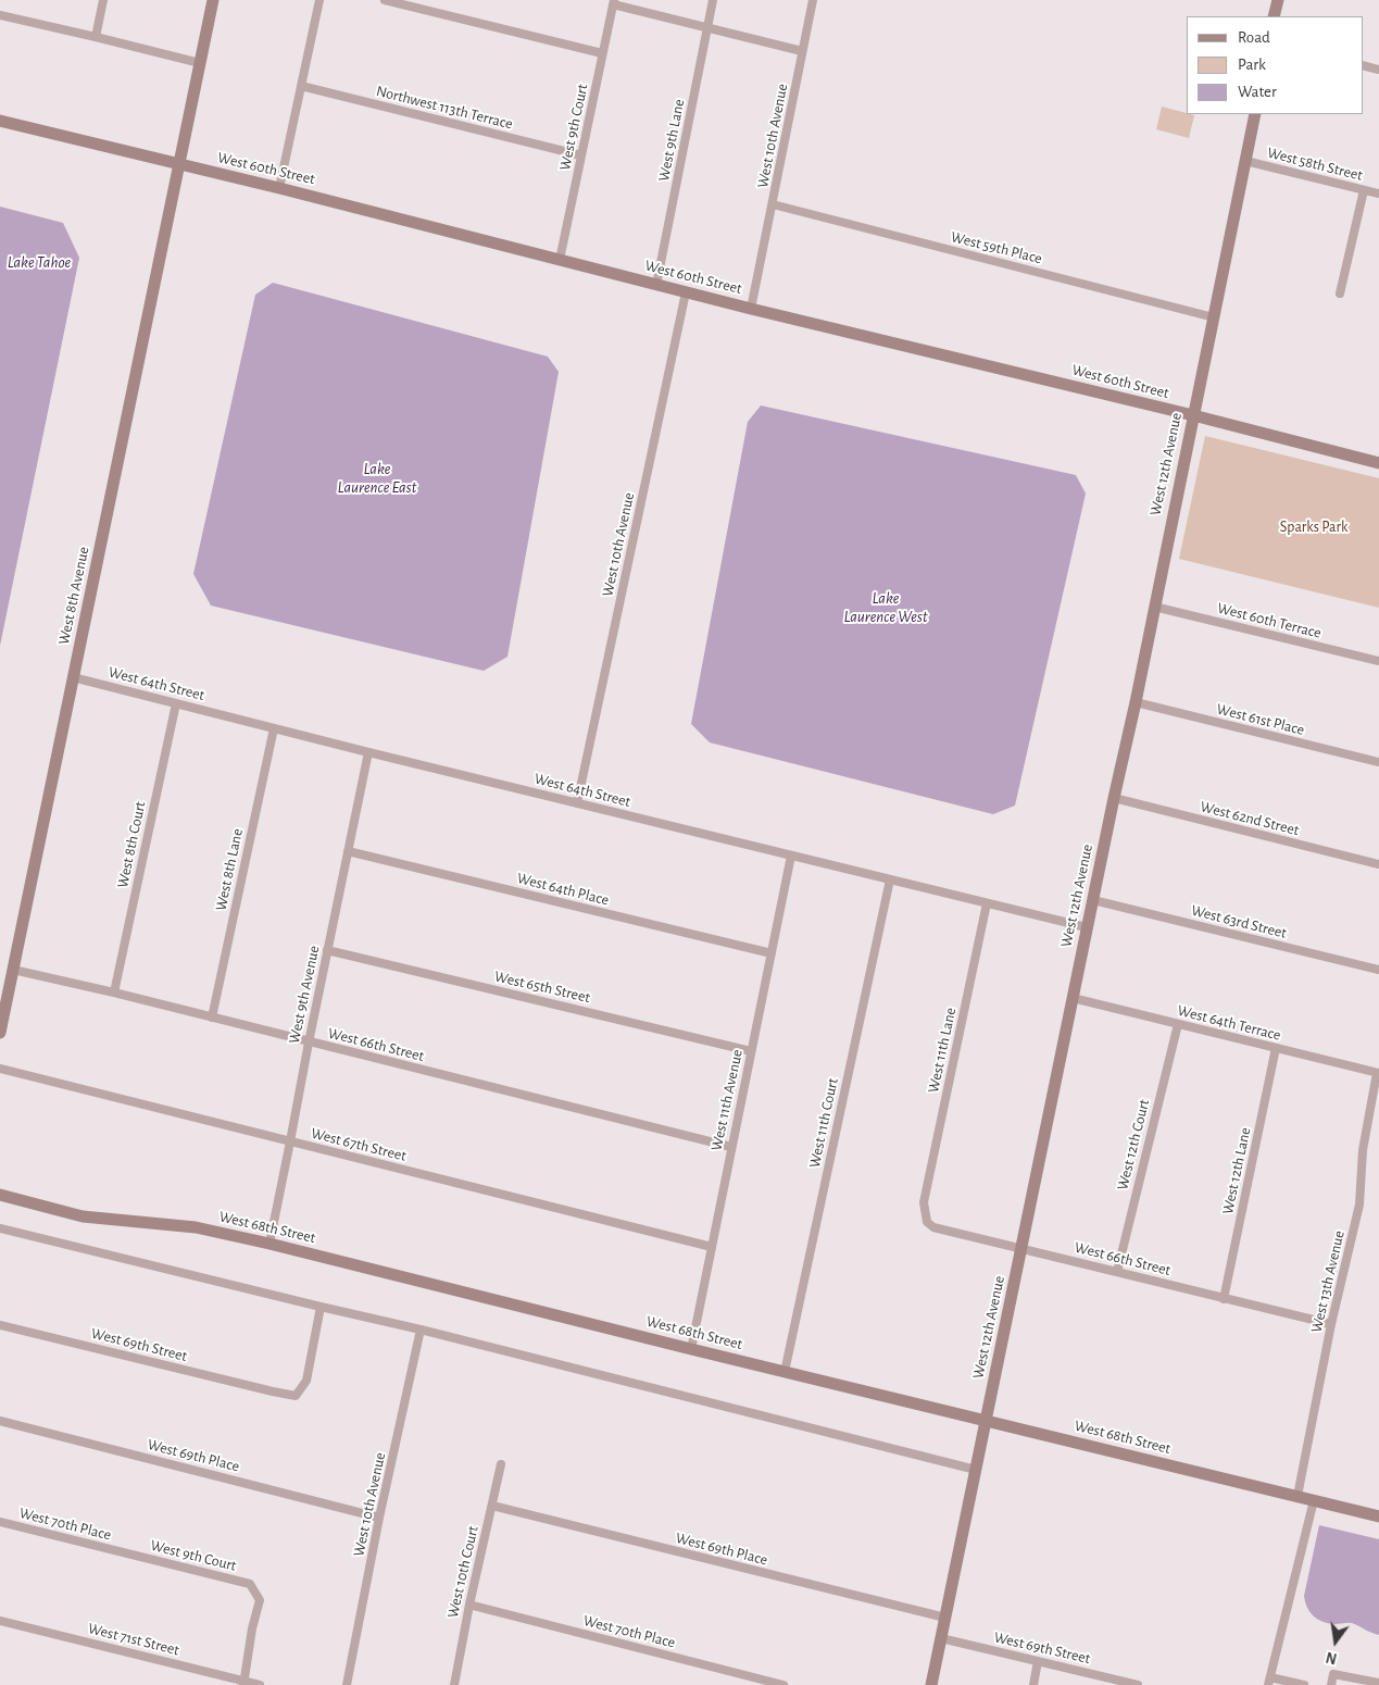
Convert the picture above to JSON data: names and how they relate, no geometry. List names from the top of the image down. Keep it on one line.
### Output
{"streets":{"main road":["West 60th Street","West 12th Avenue","West 8th Avenue","West 68th Street"],"street":["Northwest 113th Terrace","West 9th Court","West 10th Avenue","West 9th Lane","West 58th Street","West 59th Place","West 60th Terrace","West 64th Street","West 61st Place","West 62nd Street","West 8th Court","West 8th Lane","West 64th Place","West 63rd Street","West 65th Street","West 9th Avenue","West 64th Terrace","West 66th Street","West 11th Lane","West 11th Avenue","West 11th Court","West 67th Street","West 12th Court","West 12th Lane","West 13th Avenue","West 69th Street","West 69th Place","West 70th Place","West 10th Court","West 71st Street"]},"crossings":[["Northwest 113th Terrace","West 9th Court"],["West 9th Court","West 60th Street"],["West 9th Court","West 70th Place"],["West 9th Court","West 71st Street"],["West 10th Avenue","West 60th Street"],["West 10th Avenue","West 59th Place"],["West 10th Avenue","West 64th Street"],["West 10th Avenue","West 69th Place"],["West 9th Lane","West 60th Street"],["West 58th Street","West 12th Avenue"],["West 60th Street","West 12th Avenue"],["West 60th Street","West 8th Avenue"],["West 59th Place","West 12th Avenue"],["West 12th Avenue","West 60th Terrace"],["West 12th Avenue","West 64th Street"],["West 12th Avenue","West 61st Place"],["West 12th Avenue","West 62nd Street"],["West 12th Avenue","West 63rd Street"],["West 12th Avenue","West 64th Terrace"],["West 12th Avenue","West 66th Street"],["West 12th Avenue","West 68th Street"],["West 12th Avenue","West 69th Street"],["West 12th Avenue","West 69th Place"],["West 8th Avenue","West 64th Street"],["West 8th Avenue","West 66th Street"],["West 64th Street","West 8th Court"],["West 64th Street","West 8th Lane"],["West 64th Street","West 9th Avenue"],["West 64th Street","West 11th Lane"],["West 64th Street","West 11th Avenue"],["West 64th Street","West 11th Court"],["West 8th Court","West 66th Street"],["West 8th Lane","West 66th Street"],["West 64th Place","West 9th Avenue"],["West 64th Place","West 11th Avenue"],["West 65th Street","West 9th Avenue"],["West 65th Street","West 11th Avenue"],["West 9th Avenue","West 66th Street"],["West 9th Avenue","West 67th Street"],["West 9th Avenue","West 68th Street"],["West 64th Terrace","West 12th Court"],["West 64th Terrace","West 12th Lane"],["West 64th Terrace","West 13th Avenue"],["West 66th Street","West 11th Lane"],["West 66th Street","West 11th Avenue"],["West 66th Street","West 12th Court"],["West 66th Street","West 12th Lane"],["West 66th Street","West 13th Avenue"],["West 11th Avenue","West 67th Street"],["West 11th Avenue","West 68th Street"],["West 11th Court","West 68th Street"],["West 68th Street","West 13th Avenue"],["West 69th Place","West 10th Court"],["West 70th Place","West 10th Court"]],"water":["Lake Tahoe","Lake Laurence East","Lake Laurence West"],"parks":["Sparks Park"],"legend":["Road","Park","Water"],"north":"bottom"}
